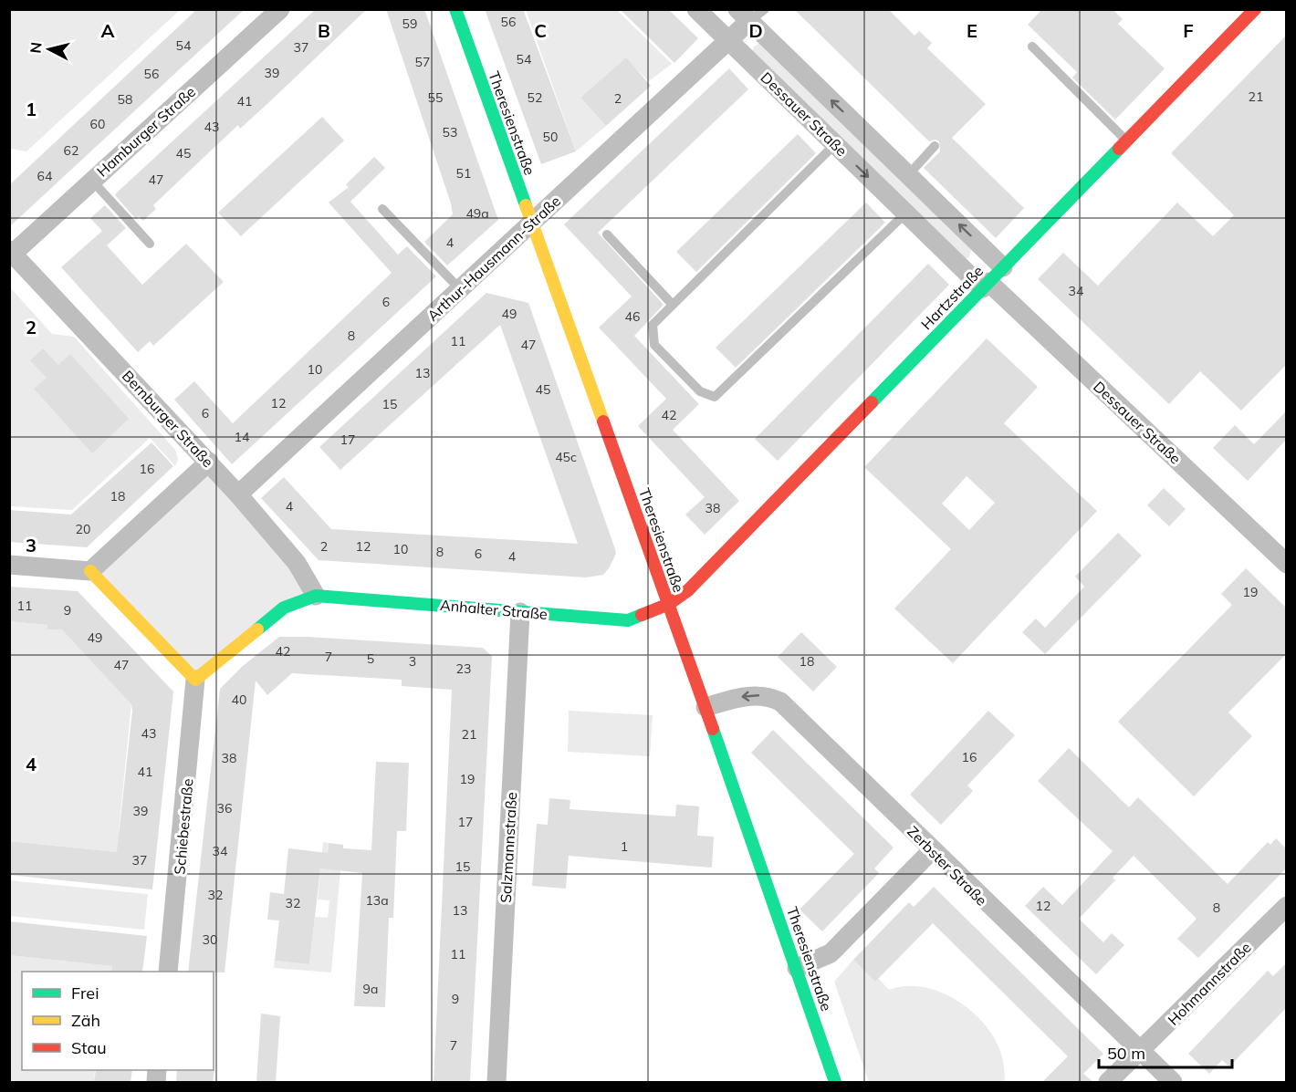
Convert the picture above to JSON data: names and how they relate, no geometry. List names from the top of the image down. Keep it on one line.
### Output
{"streets":{"street":["Dessauer Straße","Theresienstraße","Hamburger Straße","Arthur-Hausmann-Straße","Hartzstraße","Bernburger Straße","Anhalter Straße","Schiebestraße","Salzmannstraße","Zerbster Straße","Hohmannstraße"]},"crossings":[["Dessauer Straße","Arthur-Hausmann-Straße"],["Dessauer Straße","Hartzstraße"],["Theresienstraße","Arthur-Hausmann-Straße"],["Theresienstraße","Hartzstraße"],["Theresienstraße","Anhalter Straße"],["Theresienstraße","Zerbster Straße"],["Hamburger Straße","Bernburger Straße"],["Arthur-Hausmann-Straße","Bernburger Straße"],["Hartzstraße","Anhalter Straße"],["Bernburger Straße","Anhalter Straße"],["Anhalter Straße","Salzmannstraße"],["Zerbster Straße","Hohmannstraße"]],"one_way":["Zerbster Straße"],"house_numbers":["56","59","54","37","54","57","39","56","21","55","52","2","58","41","60","43","53","50","62","45","51","64","47","49a","4","34","6","49","46","8","11","47","10","13","45","12","15","6","42","14","17","45c","16","18","4","38","20","2","12","10","8","6","4","19","11","9","49","42","7","5","3","18","47","23","40","43","21","16","38","41","19","36","39","17","1","34","37","15","32","13a","32","12","8","13","30","11","9a","9","7"],"legend":["Frei","Zäh","Stau"],"scale_bar":"50 m","north":"left","grid":{"columns":["A","B","C","D","E","F"],"rows":["1","2","3","4"]}}
